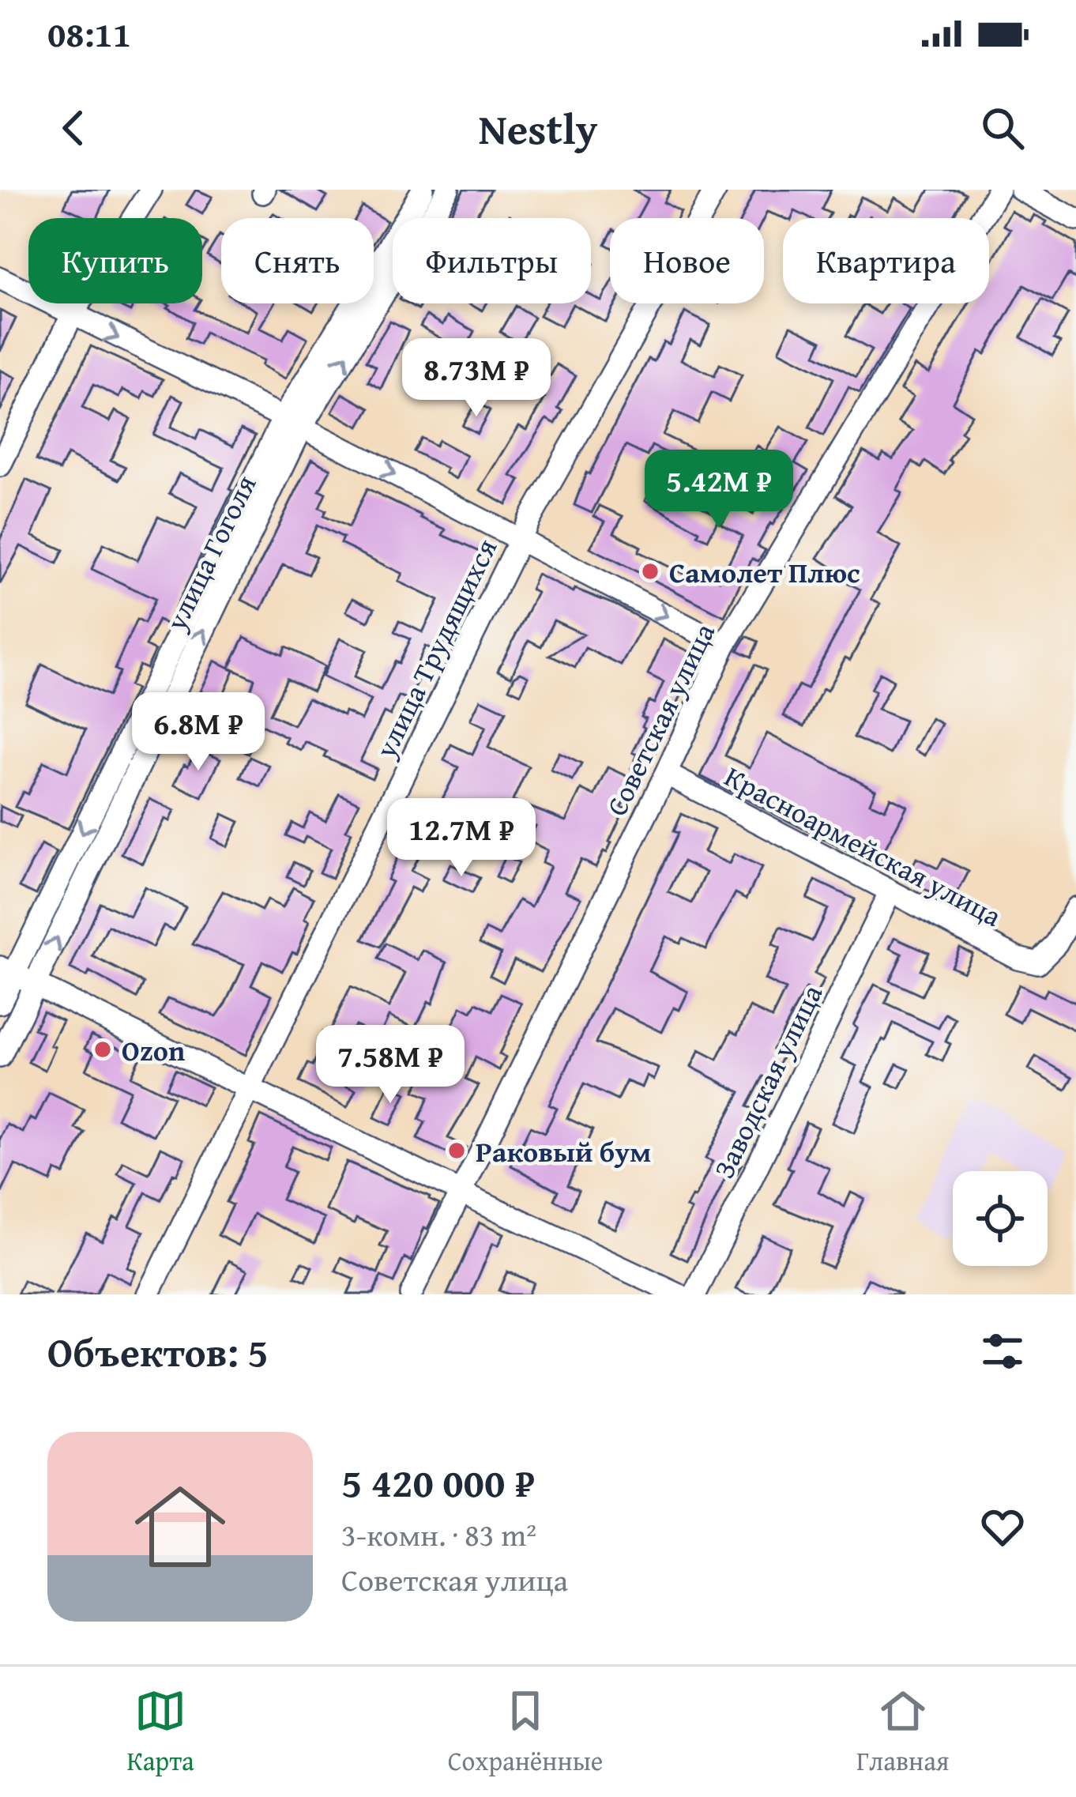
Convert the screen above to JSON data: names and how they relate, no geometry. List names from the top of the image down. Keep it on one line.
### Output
{"streets":{"street":["улица Гоголя","улица Трудящихся","Советская улица","Красноармейская улица","Заводская улица"]},"crossings":[["Советская улица","Красноармейская улица"],["Красноармейская улица","Заводская улица"]],"places":["Самолет Плюс","Ozon","Раковый бум"],"page":{"status":"08:11","header":"Nestly","chip":["Купить","Снять","Фильтры","Новое","Квартира"],"price":["8.73M ₽","5.42M ₽","6.8M ₽","12.7M ₽","7.58M ₽"],"heading":"Объектов: 5","list":[{"name":"5 420 000 ₽","note":"3-комн. · 83 m² · Советская улица"}],"tabs":["Карта","Сохранённые","Главная"]}}
